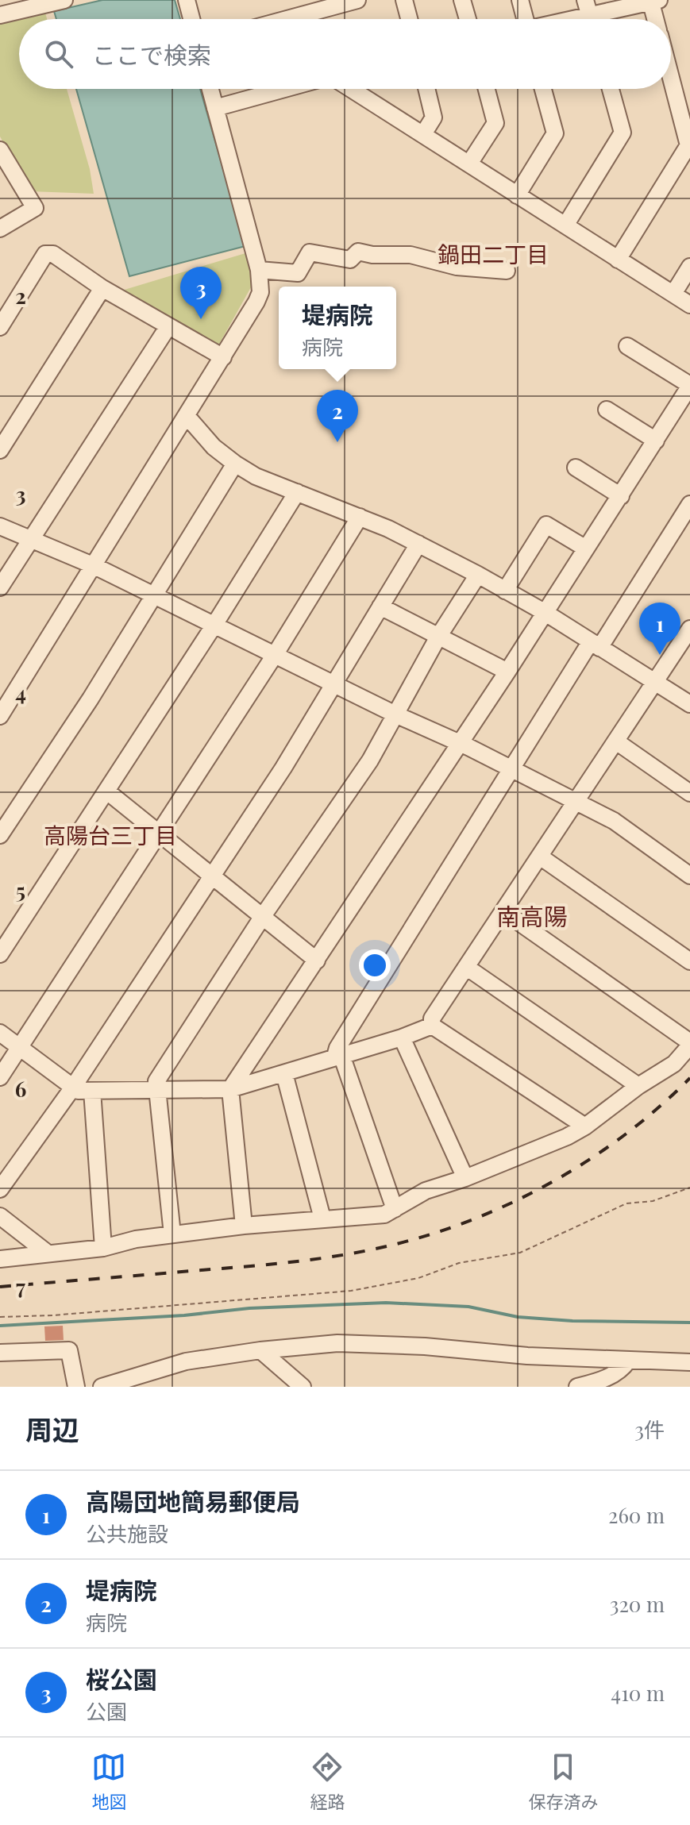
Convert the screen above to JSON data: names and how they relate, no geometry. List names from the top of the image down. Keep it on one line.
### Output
{"districts":["鍋田二丁目","高陽台三丁目","南高陽"],"page":{"search":"ここで検索","pins":["3","2","1"],"popup":["堤病院","病院"],"heading":["周辺","3件"],"list":[{"mark":"1","name":"高陽団地簡易郵便局","note":"公共施設","value":"260 m"},{"mark":"2","name":"堤病院","note":"病院","value":"320 m"},{"mark":"3","name":"桜公園","note":"公園","value":"410 m"}],"nav":["地図","経路","保存済み"]},"grid":{"rows":["2","3","4","5","6","7"]}}
